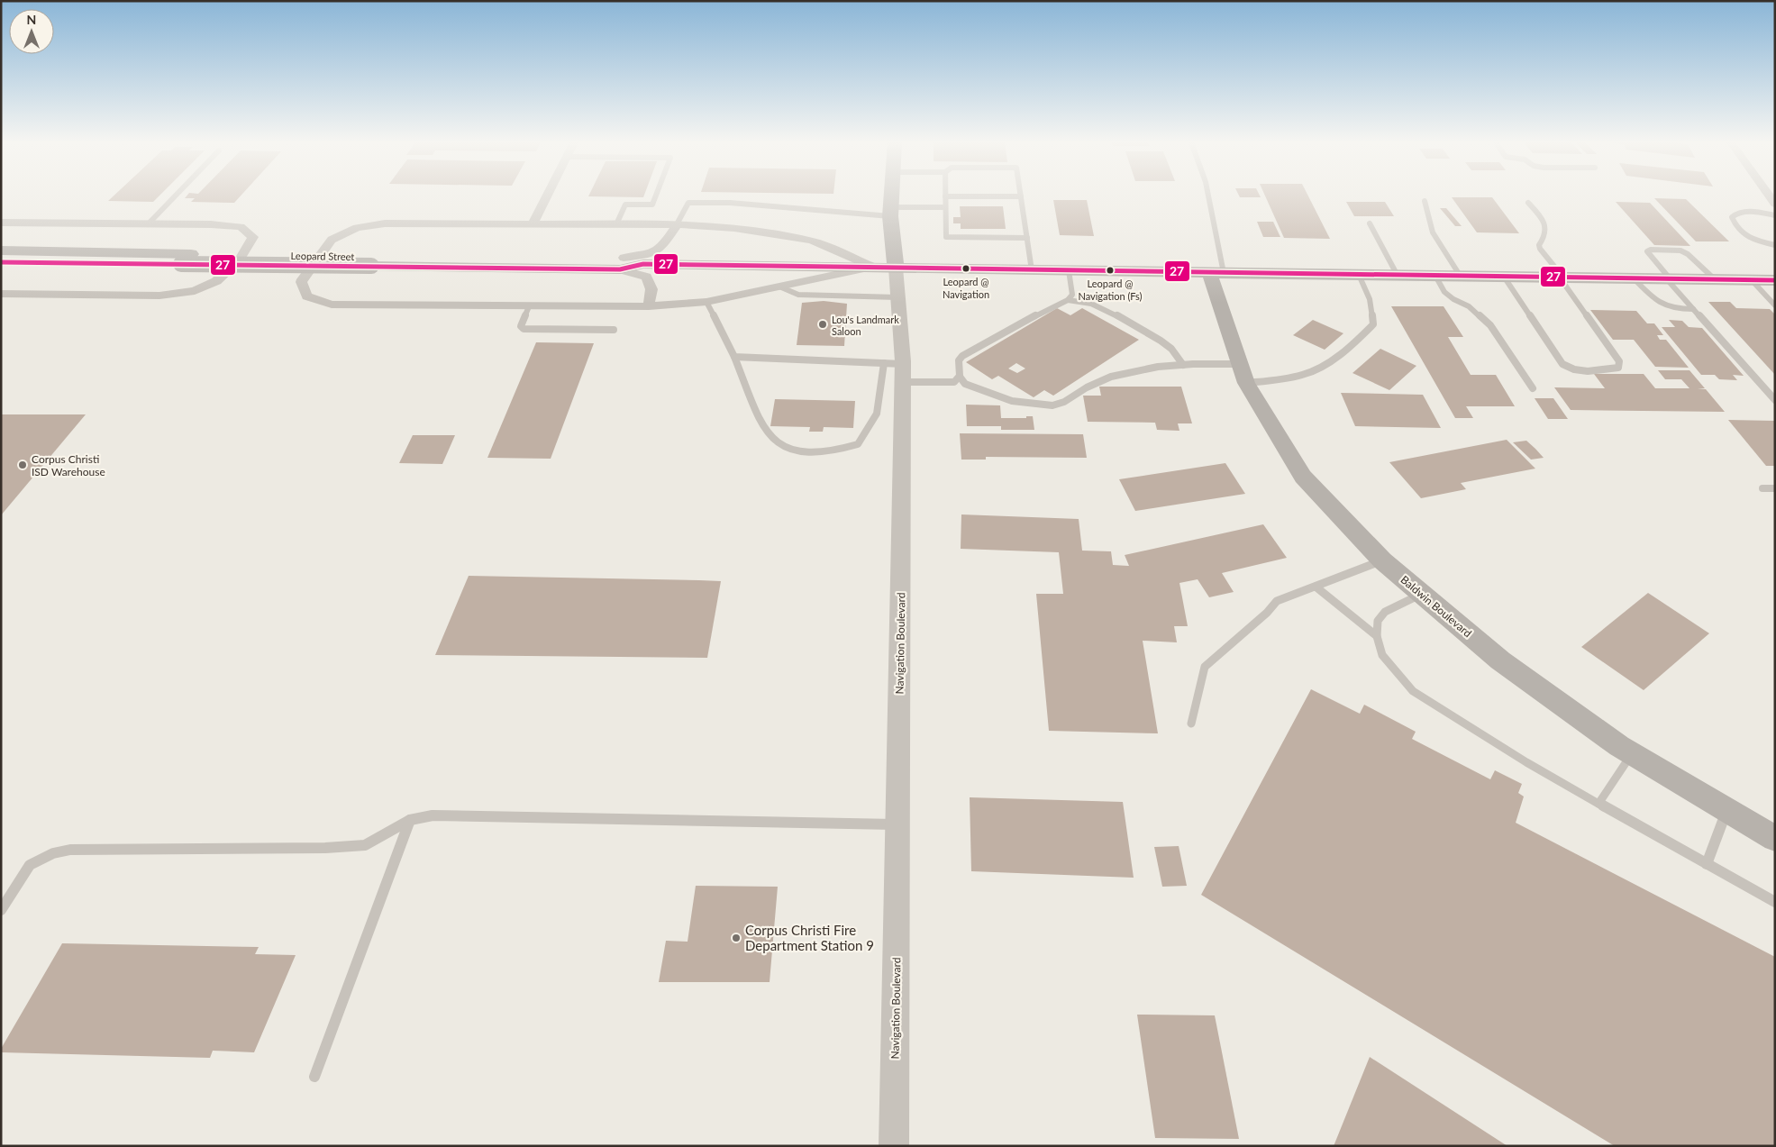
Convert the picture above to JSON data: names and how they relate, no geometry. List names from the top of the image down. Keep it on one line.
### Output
{"streets":{"main road":["Leopard Street","Baldwin Boulevard","Navigation Boulevard"]},"crossings":[["Leopard Street","Baldwin Boulevard"],["Leopard Street","Navigation Boulevard"]],"places":["Leopard @ Navigation","Leopard @ Navigation (Fs)","Lou's Landmark Saloon","Corpus Christi ISD Warehouse","Corpus Christi Fire Department Station 9"],"lines":["transit line 27"],"north":"top"}
